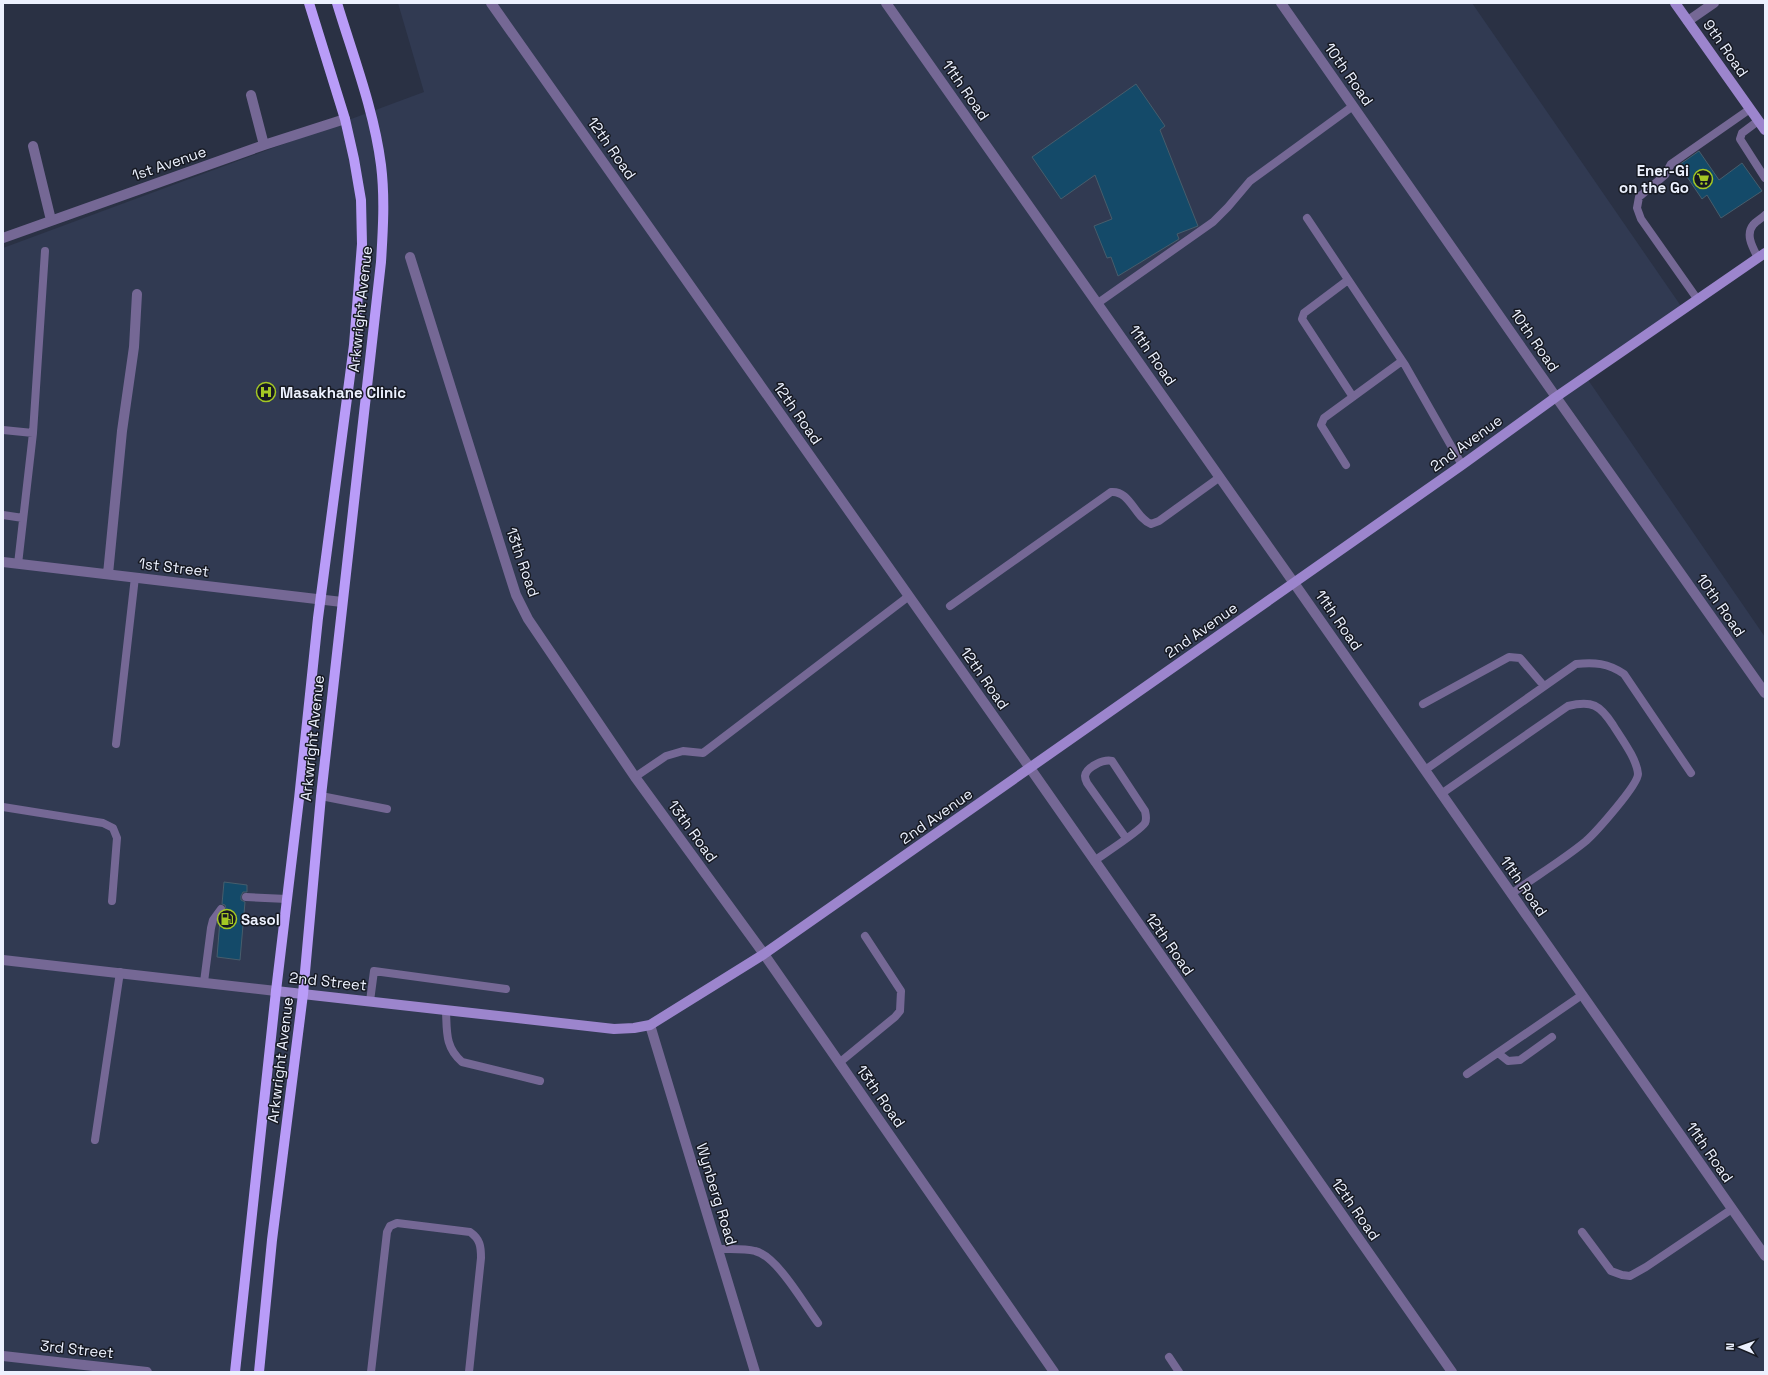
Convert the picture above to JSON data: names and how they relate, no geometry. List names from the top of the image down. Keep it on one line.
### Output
{"streets":{"main road":["Arkwright Avenue"],"street":["9th Road","10th Road","11th Road","12th Road","1st Avenue","2nd Avenue","13th Road","1st Street","2nd Street","Wynberg Road","3rd Street"]},"crossings":[["10th Road","2nd Avenue"],["11th Road","2nd Avenue"],["12th Road","2nd Avenue"],["1st Avenue","Arkwright Avenue"],["Arkwright Avenue","1st Street"],["Arkwright Avenue","2nd Street"],["2nd Avenue","13th Road"],["2nd Avenue","2nd Street"],["2nd Avenue","Wynberg Road"],["2nd Street","Wynberg Road"]],"places":{"supermarket":["Ener-Gi on the Go"],"hospital":["Masakhane Clinic"],"fuel station":["Sasol"]},"north":"left"}
